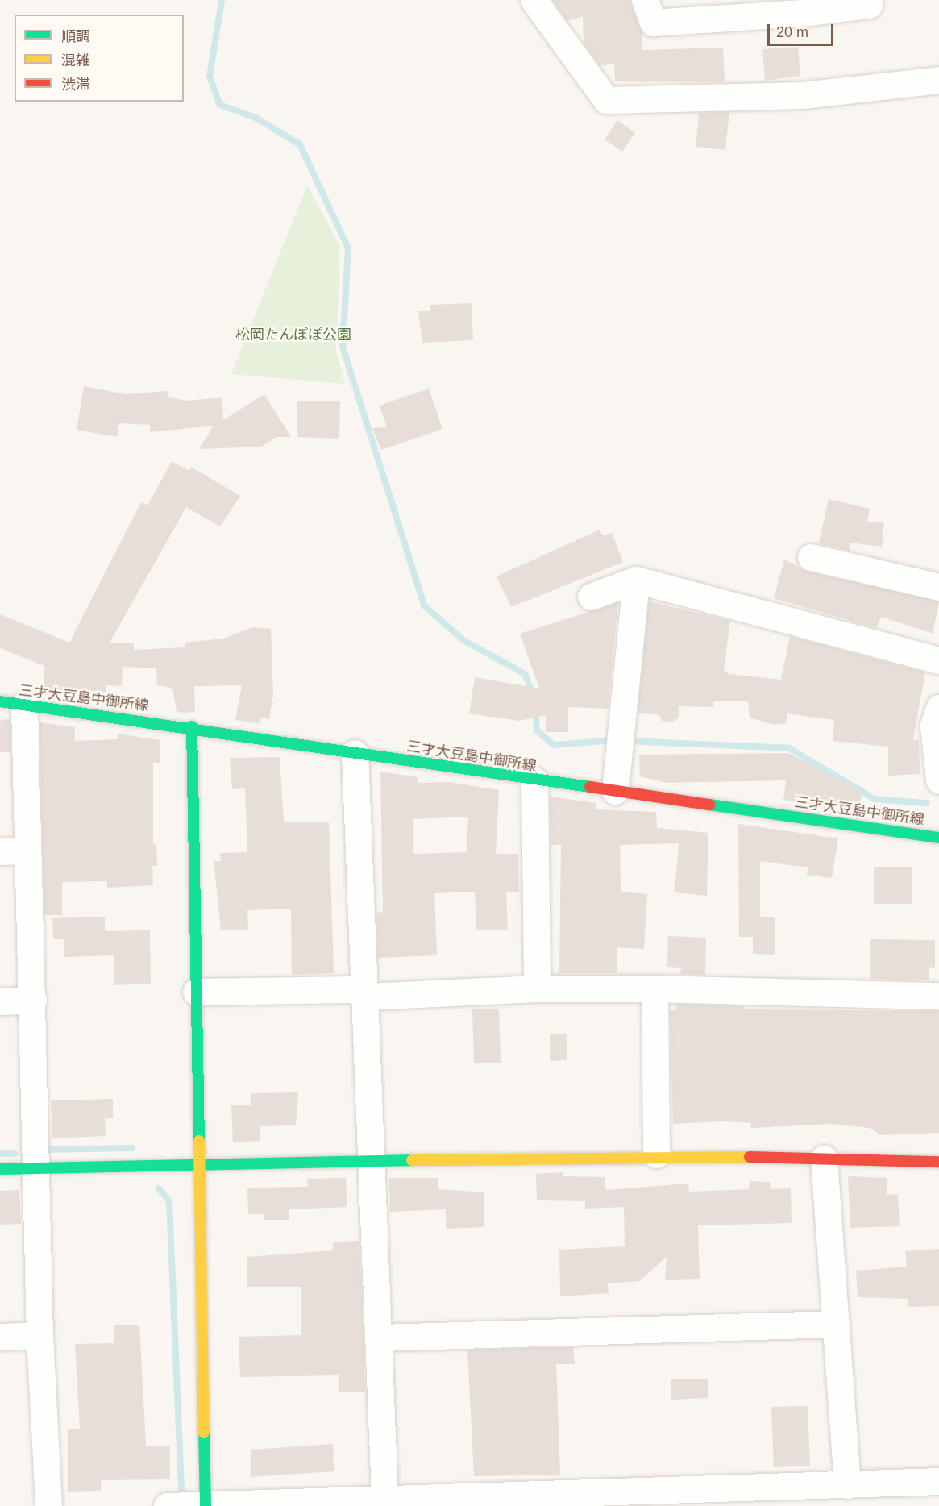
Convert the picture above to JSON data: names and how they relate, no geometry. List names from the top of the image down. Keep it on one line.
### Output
{"streets":{"street":["三才大豆島中御所線"]},"parks":["松岡たんぽぽ公園"],"legend":["順調","混雑","渋滞"],"scale_bar":"20 m"}
